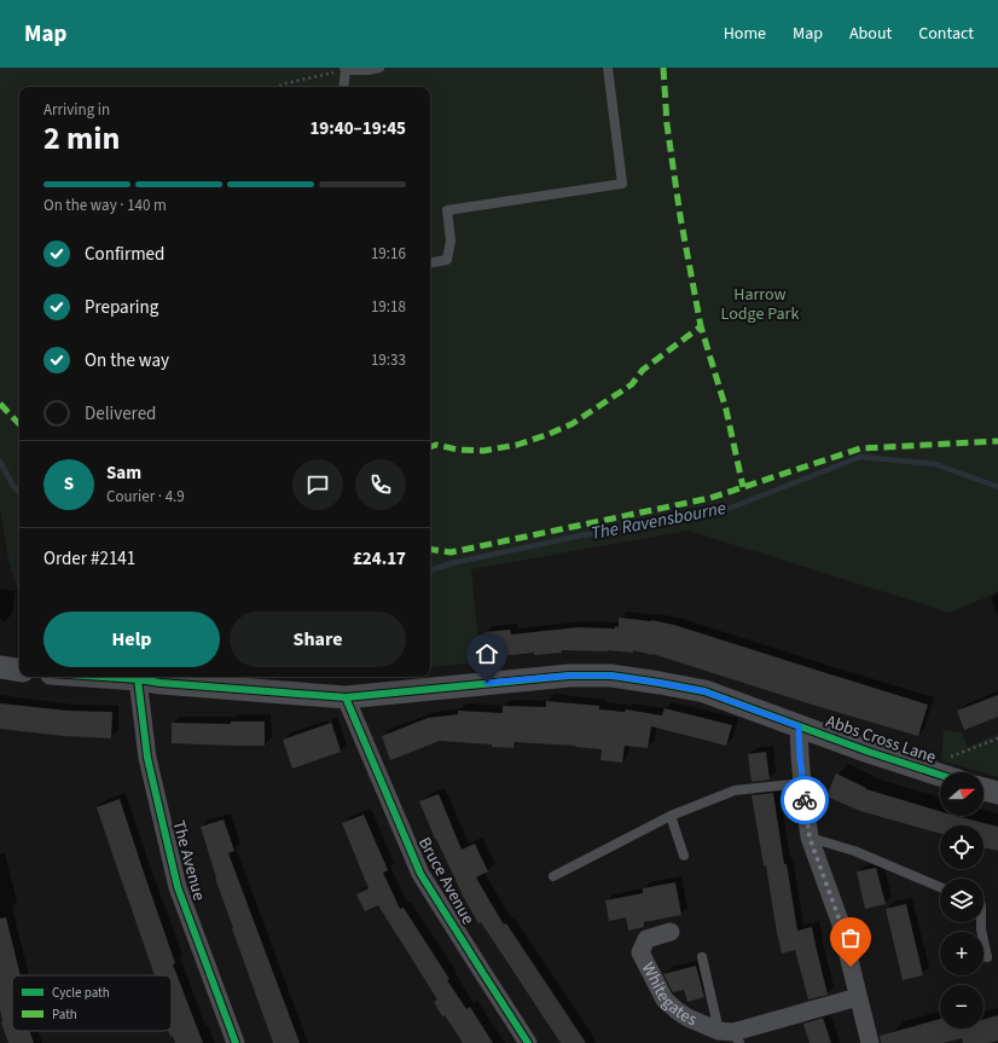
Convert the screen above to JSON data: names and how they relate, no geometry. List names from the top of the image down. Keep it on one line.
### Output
{"streets":{"street":["Abbs Cross Lane","The Avenue","Bruce Avenue","Whitegates"]},"crossings":[["Abbs Cross Lane","The Avenue"],["Abbs Cross Lane","Bruce Avenue"]],"water":["The Ravensbourne"],"parks":["Harrow Lodge Park"],"legend":["Cycle path","Path"],"north":"right","page":{"header":"Map","nav":["Home","Map","About","Contact"],"heading":["2 min","Arriving in","19:40–19:45"],"panel":["Sam","Courier · 4.9","Order #2141","£24.17"],"bar":"On the way · 140 m","list":[["Confirmed","19:16"],["Preparing","19:18"],["On the way","19:33"],"Delivered"],"round":"S","buttons":["Help","Share"],"map_buttons":["+","−"]}}
